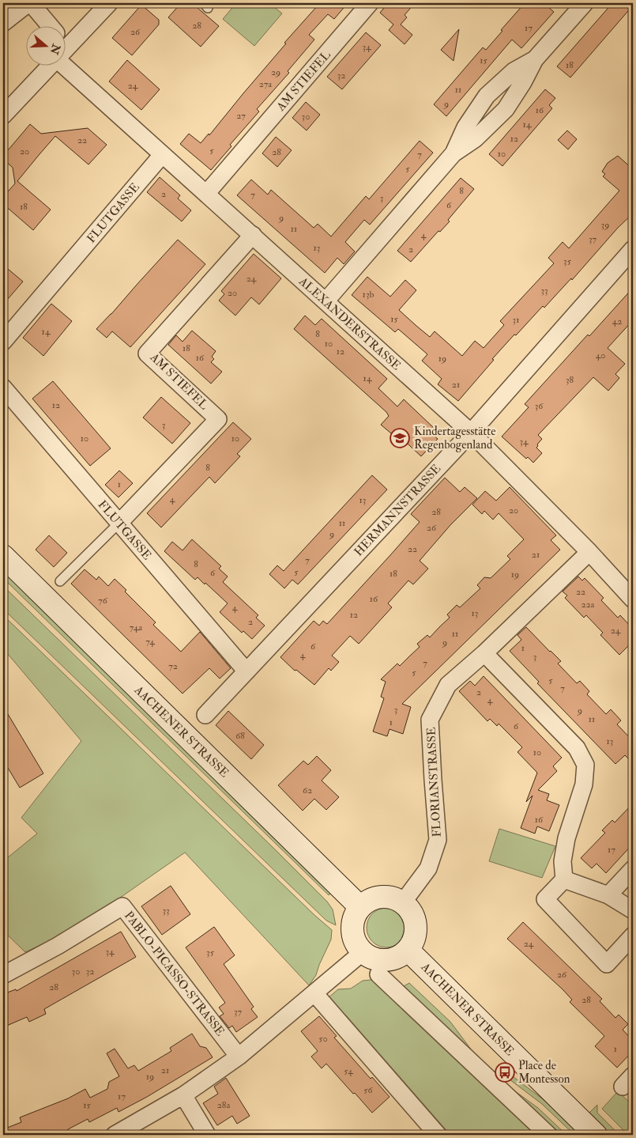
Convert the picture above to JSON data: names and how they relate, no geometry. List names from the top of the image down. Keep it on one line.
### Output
{"streets":{"main road":["AACHENER STRASSE"],"street":["AM STIEFEL","FLUTGASSE","ALEXANDERSTRASSE","HERMANNSTRASSE","FLORIANSTRASSE","PABLO-PICASSO-STRASSE"]},"crossings":[["AM STIEFEL","FLUTGASSE"],["AM STIEFEL","ALEXANDERSTRASSE"],["FLUTGASSE","ALEXANDERSTRASSE"],["FLUTGASSE","HERMANNSTRASSE"],["ALEXANDERSTRASSE","HERMANNSTRASSE"],["ALEXANDERSTRASSE","FLORIANSTRASSE"],["AACHENER STRASSE","FLORIANSTRASSE"]],"places":{"school or university":["Kindertagesstätte Regenbogenland"],"bus stop":["Place de Montesson"]},"house_numbers":["28","17","26","34","15","18","29","32","27a","24","11","9","16","27","30","14","12","22","5","20","28","10","7","5","8","2","7","3","6","18","9","39","11","4","37","13","2","35","24","33","20","13b","15","31","42","14","8","10","18","12","40","16","19","14","38","21","12","36","3","10","10","34","8","1","4","13","20","28","11","26","9","22","21","7","8","5","6","18","19","22","16","76","22a","4","13","12","2","74a","24","11","74","9","6","1","4","3","7","72","5","5","7","2","4","3","9","11","1","6","68","13","10","62","16","17","33","24","34","35","30","32","26","28","28","37","50","1","21","54","19","56","17","15","28a"],"north":"right"}
